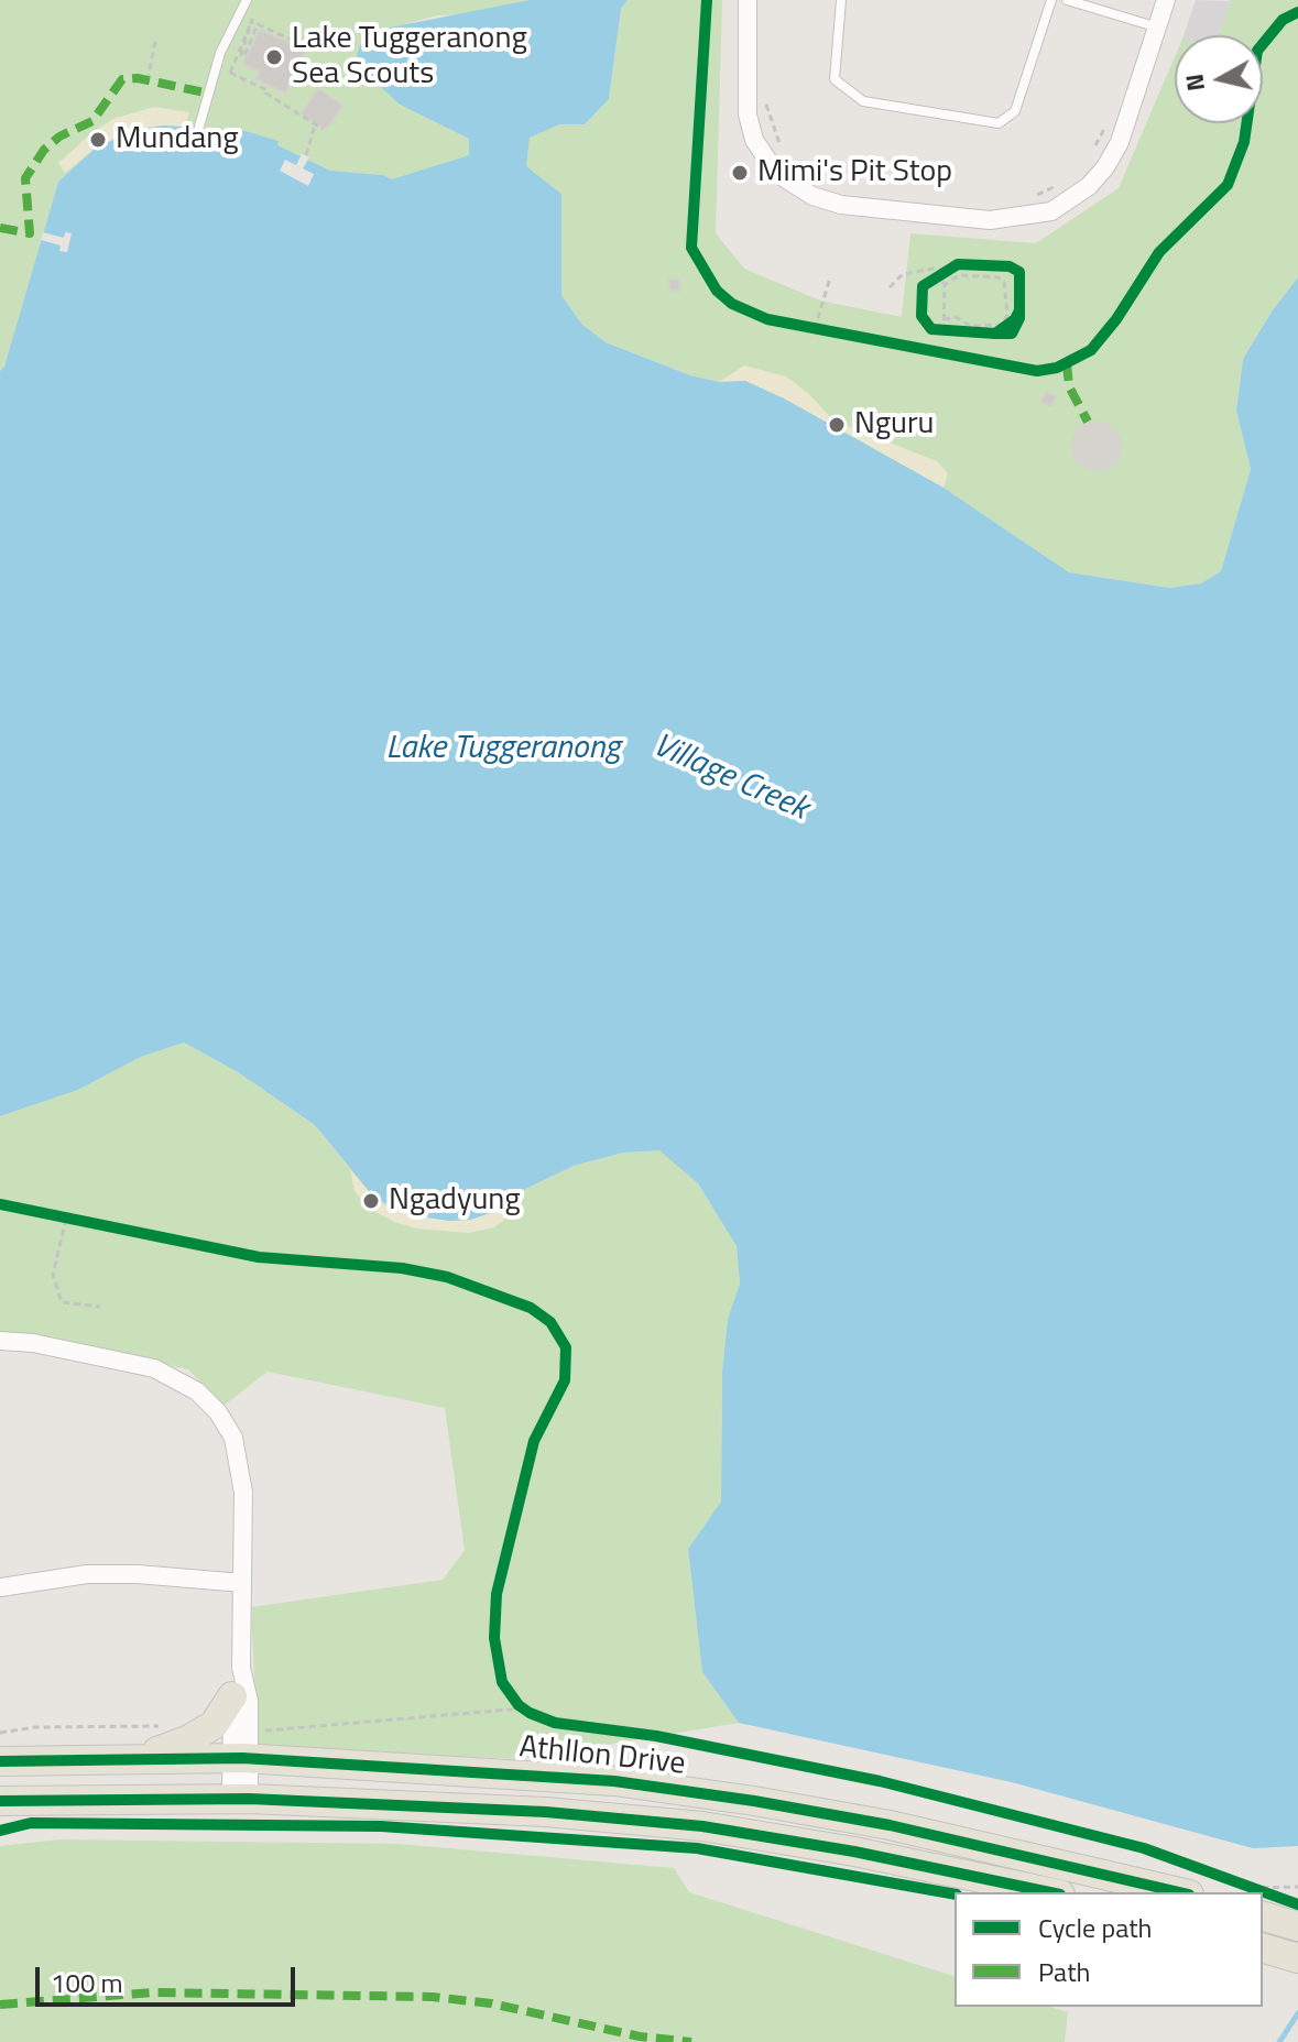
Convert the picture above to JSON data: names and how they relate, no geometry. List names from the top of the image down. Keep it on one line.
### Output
{"streets":{"main road":["Athllon Drive"]},"water":["Lake Tuggeranong","Village Creek"],"places":["Lake Tuggeranong Sea Scouts","Mundang","Mimi's Pit Stop","Nguru","Ngadyung"],"legend":["Cycle path","Path"],"scale_bar":"100 m","north":"left"}
